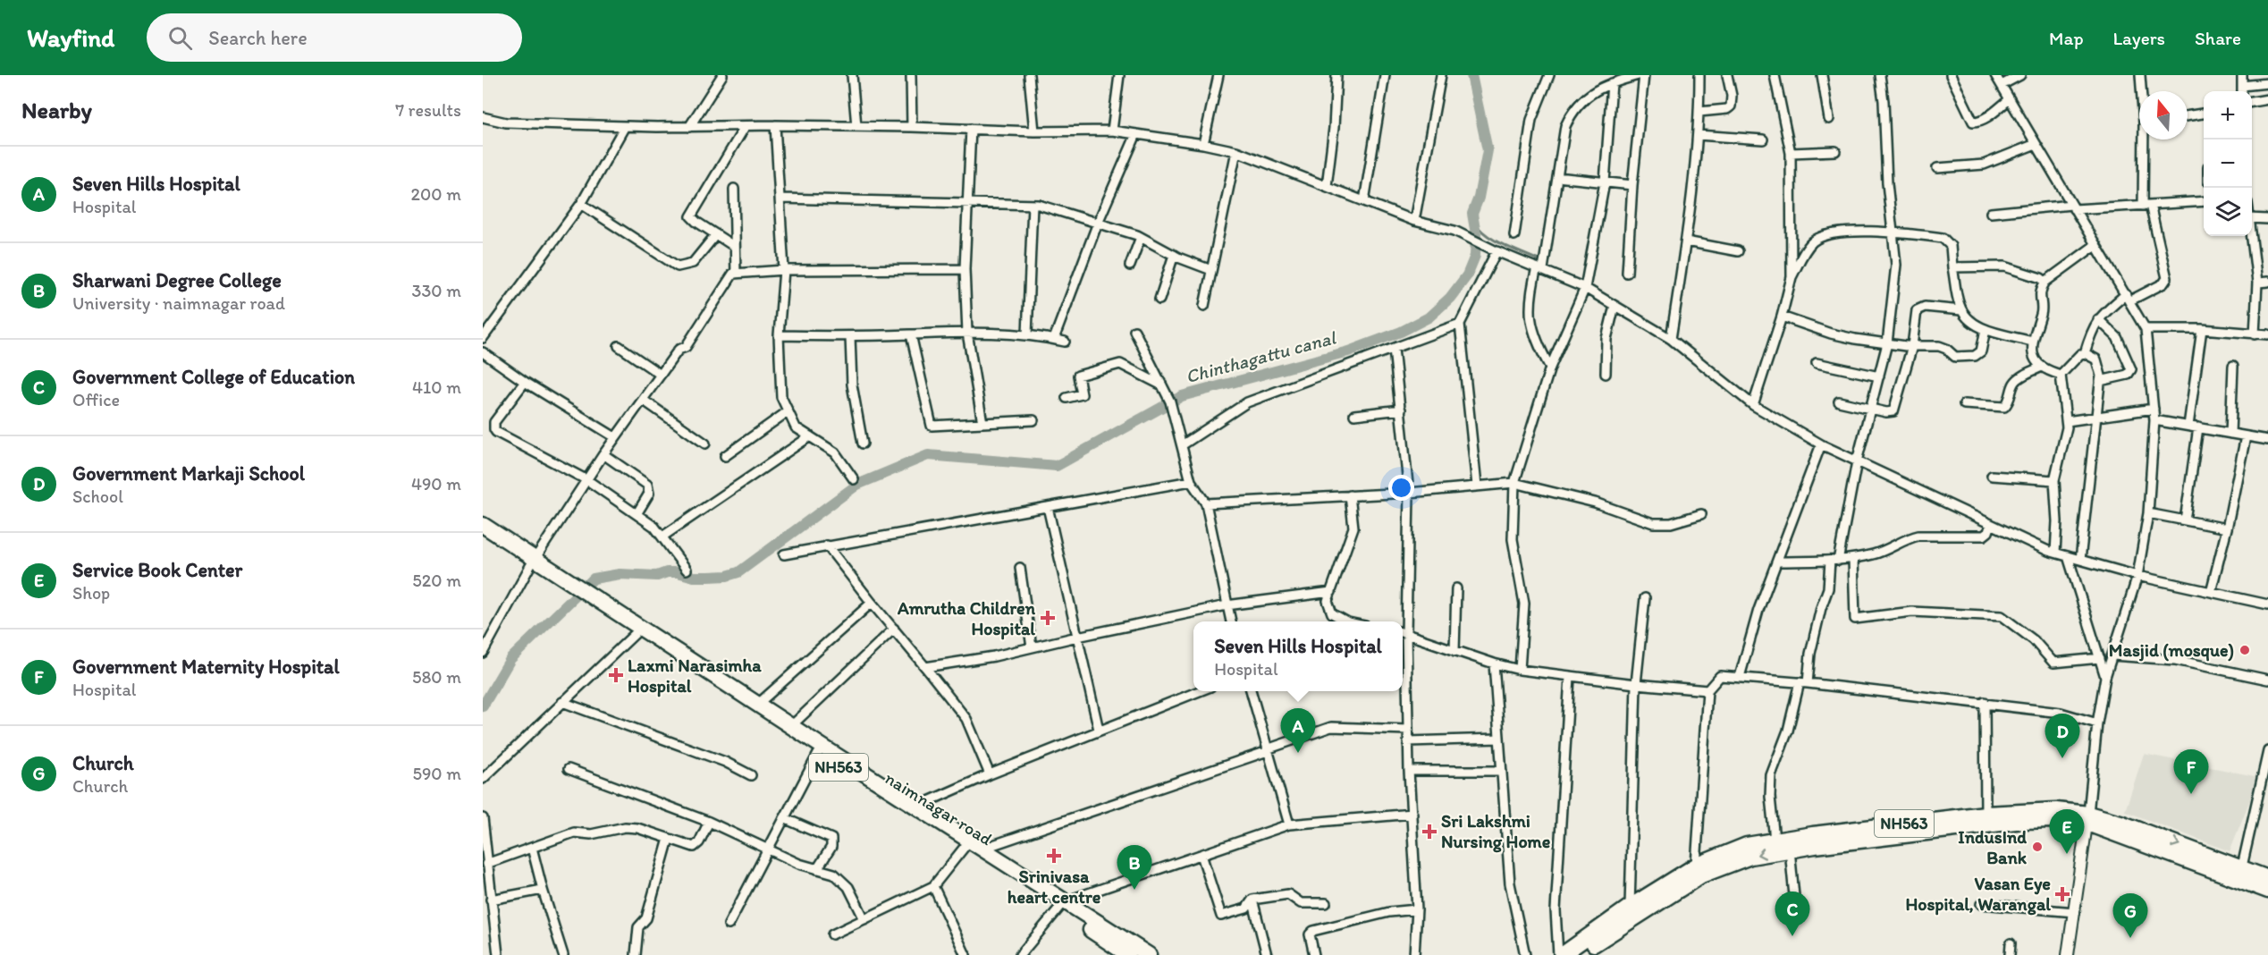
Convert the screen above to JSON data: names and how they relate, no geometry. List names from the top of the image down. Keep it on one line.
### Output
{"streets":{"highway":["NH563","naimnagar road"]},"crossings":[["NH563","naimnagar road"]],"water":["Chinthagattu canal"],"places":{"health":["Amrutha Children Hospital","Laxmi Narasimha Hospital","Sri Lakshmi Nursing Home","Srinivasa heart centre","Vasan Eye Hospital, Warangal"],"other":["Masjid (mosque)","IndusInd Bank"]},"north":"top","page":{"header":"Wayfind","search":"Search here","nav":["Map","Layers","Share"],"heading":["Nearby","7 results"],"map_buttons":["+","−"],"list":[{"mark":"A","name":"Seven Hills Hospital","note":"Hospital","value":"200 m"},{"mark":"B","name":"Sharwani Degree College","note":"University · naimnagar road","value":"330 m"},{"mark":"C","name":"Government College of Education","note":"Office","value":"410 m"},{"mark":"D","name":"Government Markaji School","note":"School","value":"490 m"},{"mark":"E","name":"Service Book Center","note":"Shop","value":"520 m"},{"mark":"F","name":"Government Maternity Hospital","note":"Hospital","value":"580 m"},{"mark":"G","name":"Church","note":"Church","value":"590 m"}],"popup":["Seven Hills Hospital","Hospital"],"pins":["A","D","F","E","B","C","G"]}}
